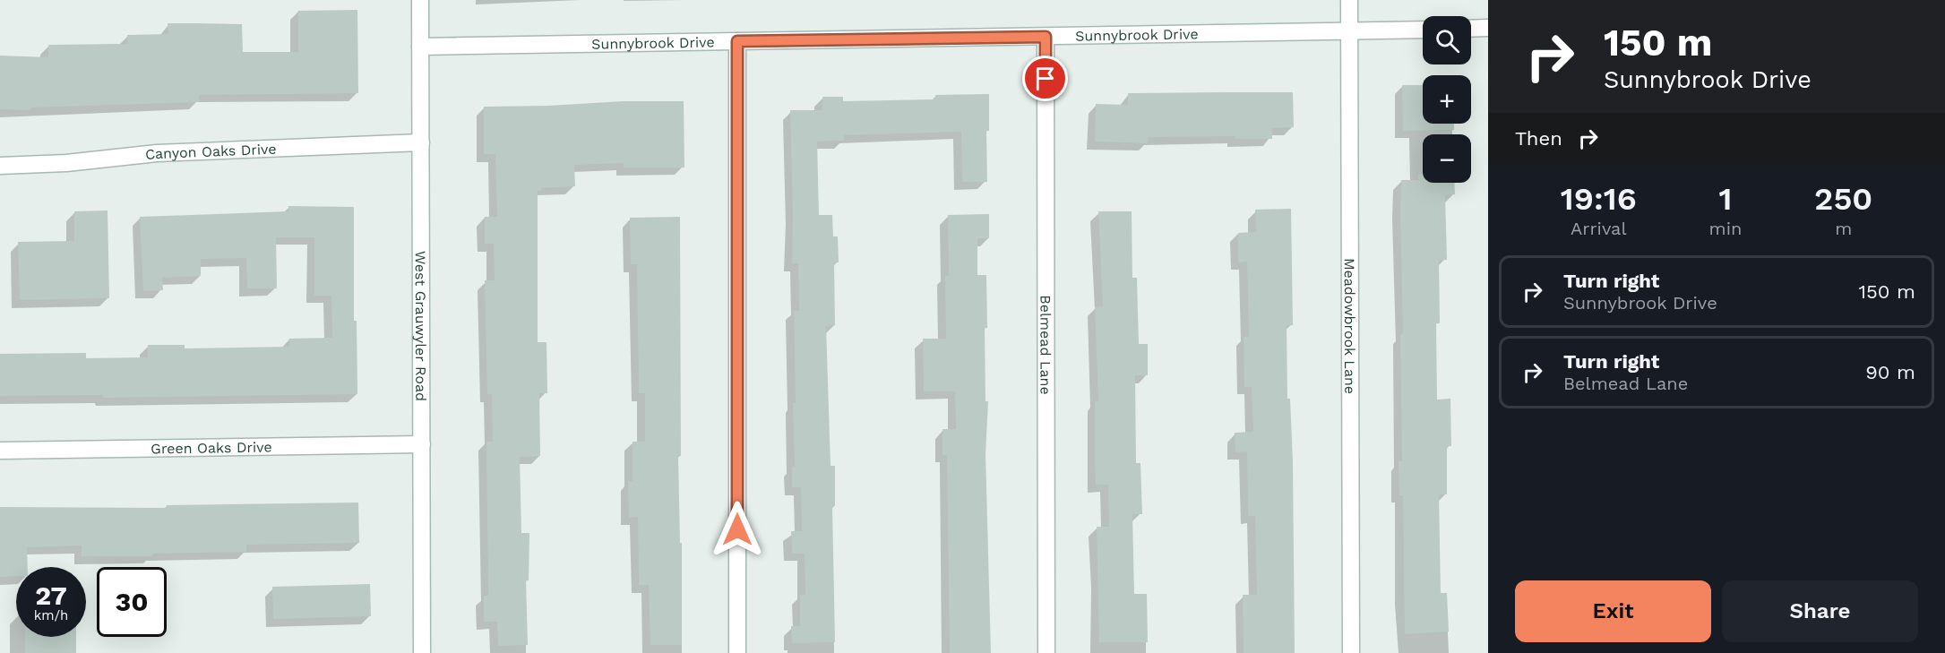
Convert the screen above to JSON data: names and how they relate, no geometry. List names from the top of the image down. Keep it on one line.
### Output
{"streets":{"street":["Sunnybrook Drive","Canyon Oaks Drive","Meadowbrook Lane","West Grauwyler Road","Belmead Lane","Green Oaks Drive"]},"crossings":[["Sunnybrook Drive","Meadowbrook Lane"],["Sunnybrook Drive","West Grauwyler Road"],["Sunnybrook Drive","Belmead Lane"],["Canyon Oaks Drive","West Grauwyler Road"],["West Grauwyler Road","Green Oaks Drive"]],"page":{"turn":["150 m","Sunnybrook Drive"],"map_buttons":["+","−"],"then":"Then","eta":["19:16","Arrival","1","min","250","m"],"list":[{"name":"Turn right","note":"Sunnybrook Drive","value":"150 m"},{"name":"Turn right","note":"Belmead Lane","value":"90 m"}],"speed":"27 km/h","limit":"30","buttons":["Exit","Share"]}}
